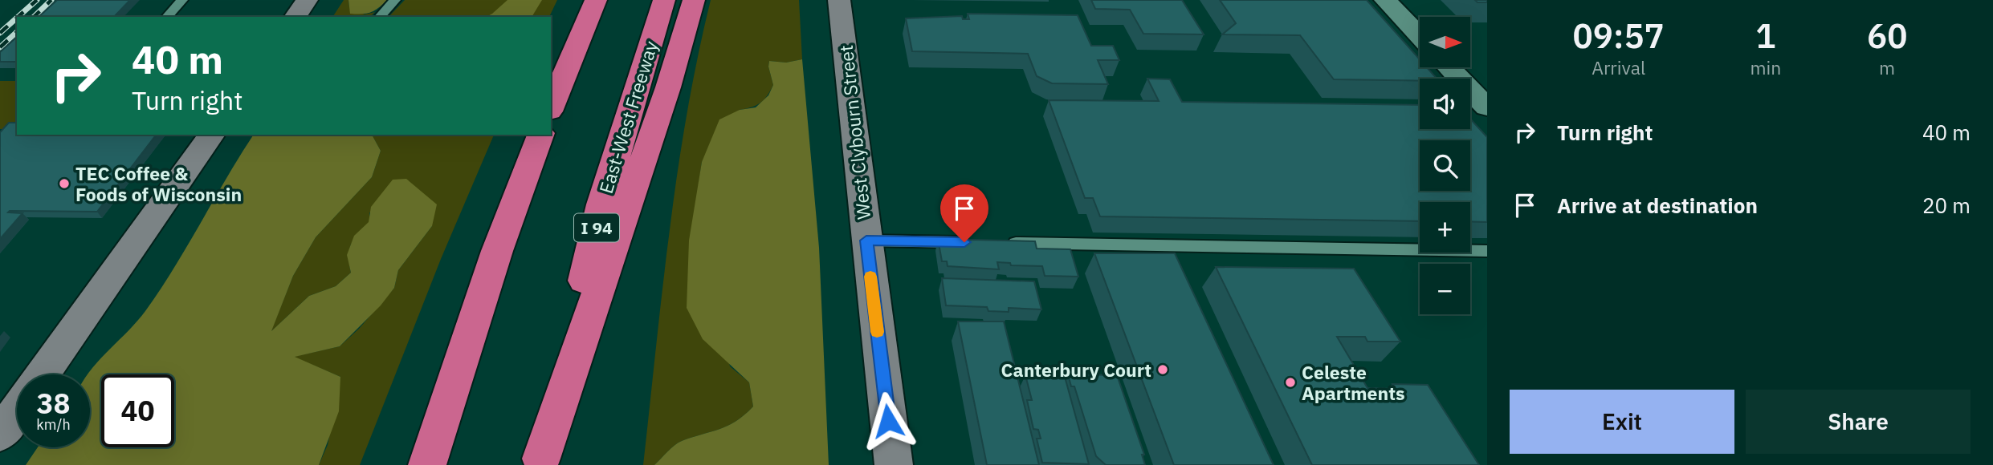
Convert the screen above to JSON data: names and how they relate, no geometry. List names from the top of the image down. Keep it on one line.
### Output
{"streets":{"highway":["East-West Freeway","I 94"],"street":["West Clybourn Street"]},"places":["TEC Coffee & Foods of Wisconsin","Canterbury Court","Celeste Apartments"],"north":"right","page":{"eta":["09:57","Arrival","1","min","60","m"],"map_buttons":["+","−"],"turn":["40 m","Turn right"],"list":[{"name":"Turn right","value":"40 m"},{"name":"Arrive at destination","value":"20 m"}],"speed":"38 km/h","limit":"40","buttons":["Exit","Share"]}}
